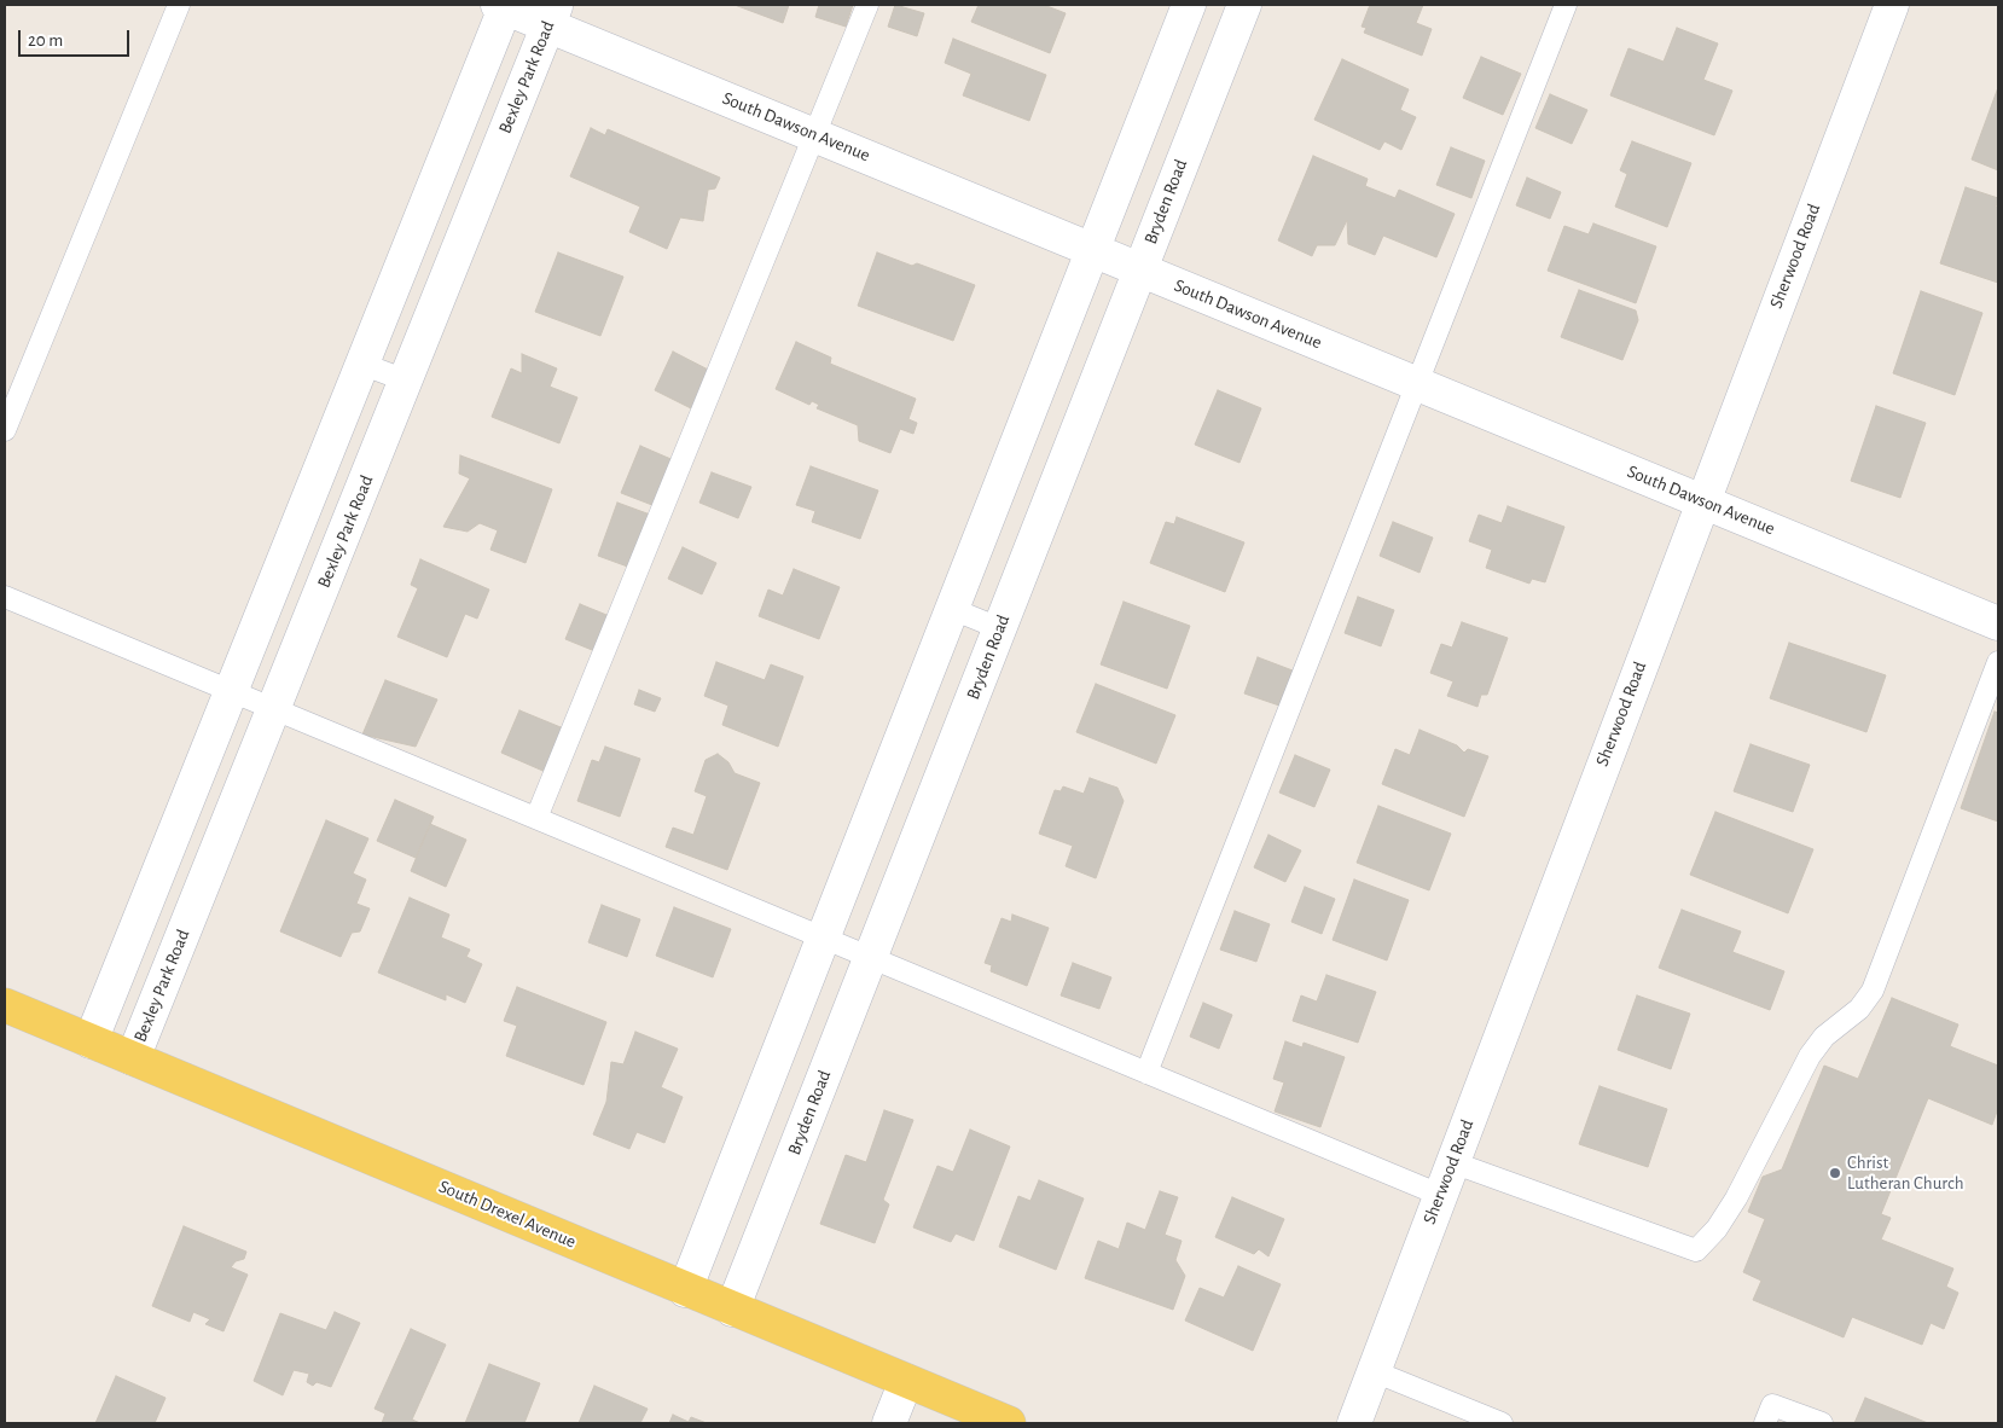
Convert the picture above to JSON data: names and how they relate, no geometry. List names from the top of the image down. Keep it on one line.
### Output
{"streets":{"main road":["South Drexel Avenue"],"street":["Bexley Park Road","South Dawson Avenue","Bryden Road","Sherwood Road"]},"crossings":[["Bexley Park Road","South Dawson Avenue"],["Bexley Park Road","South Drexel Avenue"],["South Dawson Avenue","Bryden Road"],["South Dawson Avenue","Sherwood Road"],["Bryden Road","South Drexel Avenue"]],"places":["Christ Lutheran Church"],"scale_bar":"20 m"}
